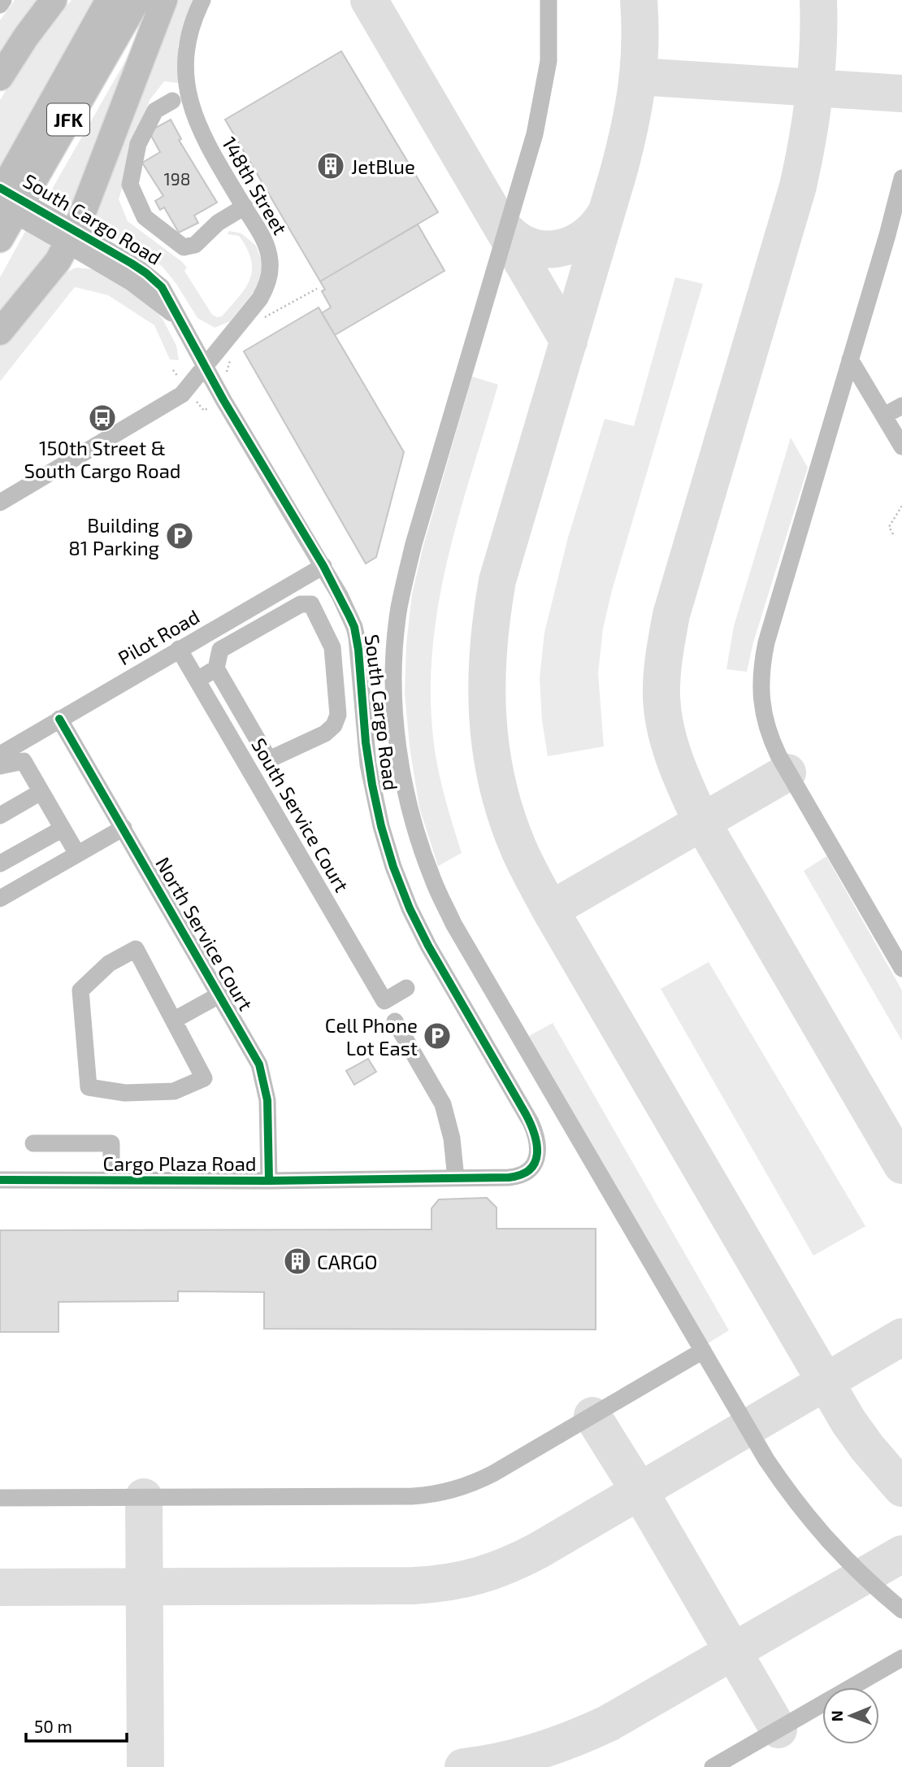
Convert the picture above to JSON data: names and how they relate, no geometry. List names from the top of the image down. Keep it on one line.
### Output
{"streets":{"highway":["JFK"],"street":["148th Street","South Cargo Road","Pilot Road","South Service Court","North Service Court","Cargo Plaza Road"]},"crossings":[["148th Street","South Cargo Road"],["South Cargo Road","Pilot Road"],["South Cargo Road","Cargo Plaza Road"],["Pilot Road","South Service Court"],["Pilot Road","North Service Court"],["North Service Court","Cargo Plaza Road"]],"places":{"building":["JetBlue","CARGO"],"bus stop":["150th Street & South Cargo Road"],"parking":["Building 81 Parking","Cell Phone Lot East"]},"house_numbers":["198"],"scale_bar":"50 m","north":"left"}
